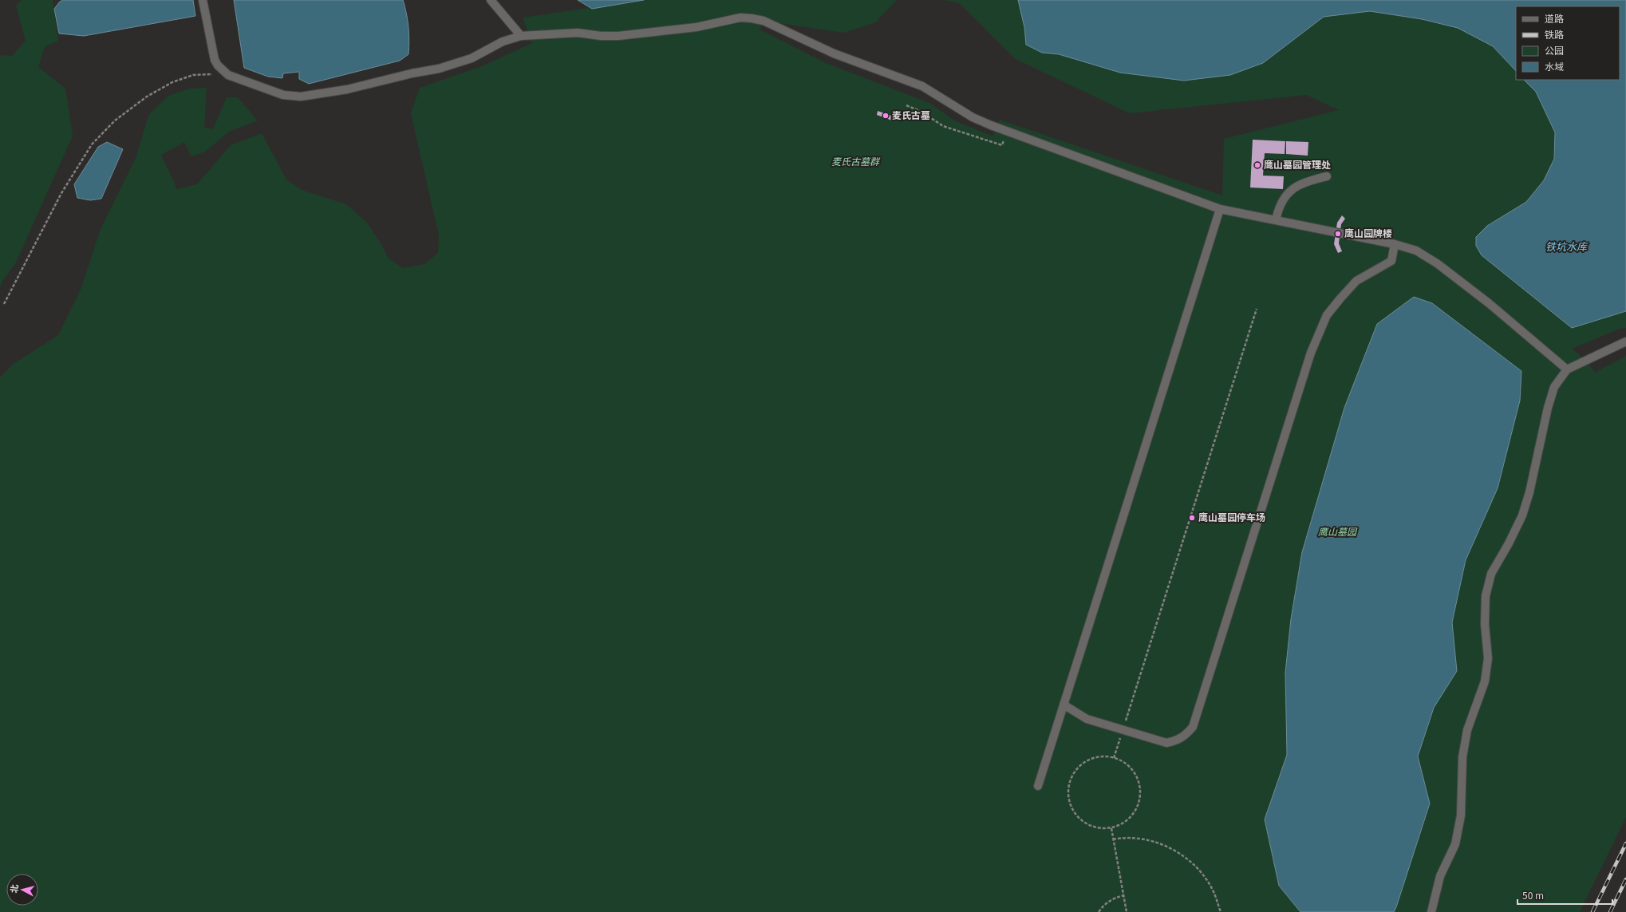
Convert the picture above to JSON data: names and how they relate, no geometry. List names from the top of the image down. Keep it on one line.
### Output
{"water":["铁坑水库"],"parks":["麦氏古墓群","鹰山墓园"],"places":["麦氏古墓","鹰山墓园管理处","鹰山园牌楼","鹰山墓园停车场"],"legend":["道路","铁路","公园","水域"],"scale_bar":"50 m","north":"left"}
